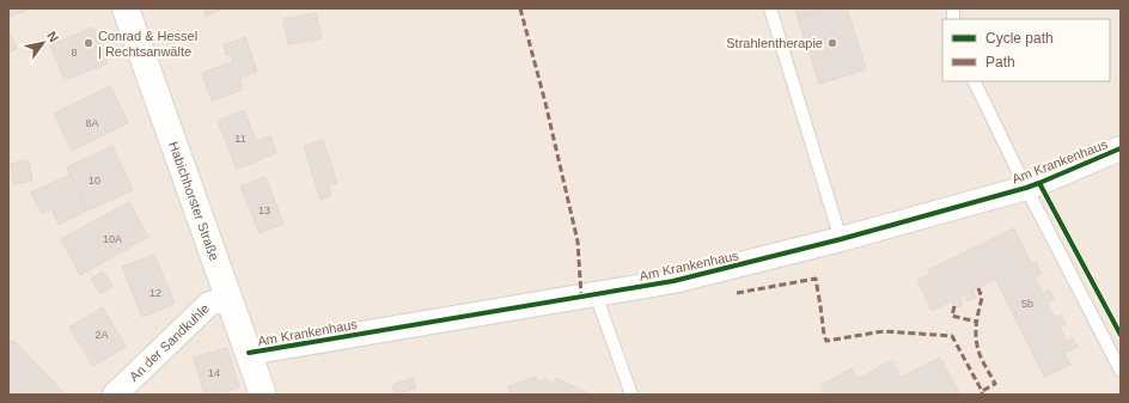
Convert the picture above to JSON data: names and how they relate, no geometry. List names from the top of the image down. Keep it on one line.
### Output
{"streets":{"main road":["Habichhorster Straße"],"street":["Am Krankenhaus","An der Sandkuhle"]},"crossings":[["Am Krankenhaus","Habichhorster Straße"],["Habichhorster Straße","An der Sandkuhle"]],"places":["Conrad & Hessel | Rechtsanwälte","Strahlentherapie"],"house_numbers":["8","8A","11","10","13","10A","12","5b","2A","14"],"legend":["Cycle path","Path"],"north":"top right"}
